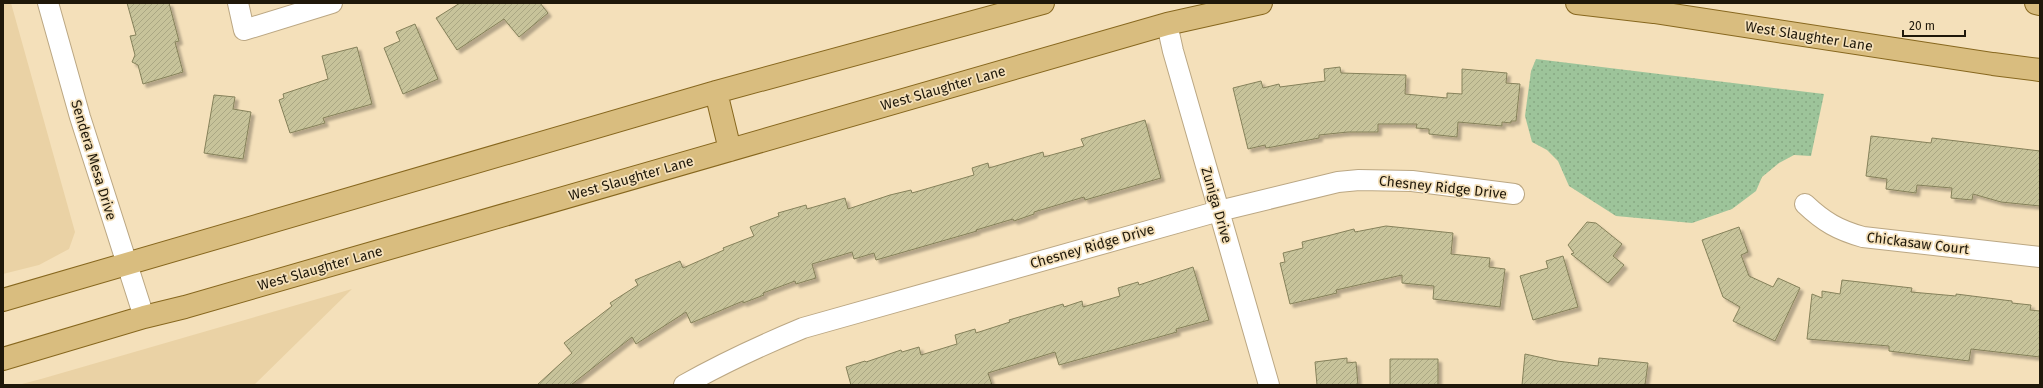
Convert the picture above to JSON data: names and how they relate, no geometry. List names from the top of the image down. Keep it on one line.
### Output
{"streets":{"main road":["West Slaughter Lane"],"street":["Sendera Mesa Drive","Chesney Ridge Drive","Zuniga Drive","Chickasaw Court"]},"crossings":[["West Slaughter Lane","Sendera Mesa Drive"],["West Slaughter Lane","Zuniga Drive"],["Chesney Ridge Drive","Zuniga Drive"]],"scale_bar":"20 m"}
